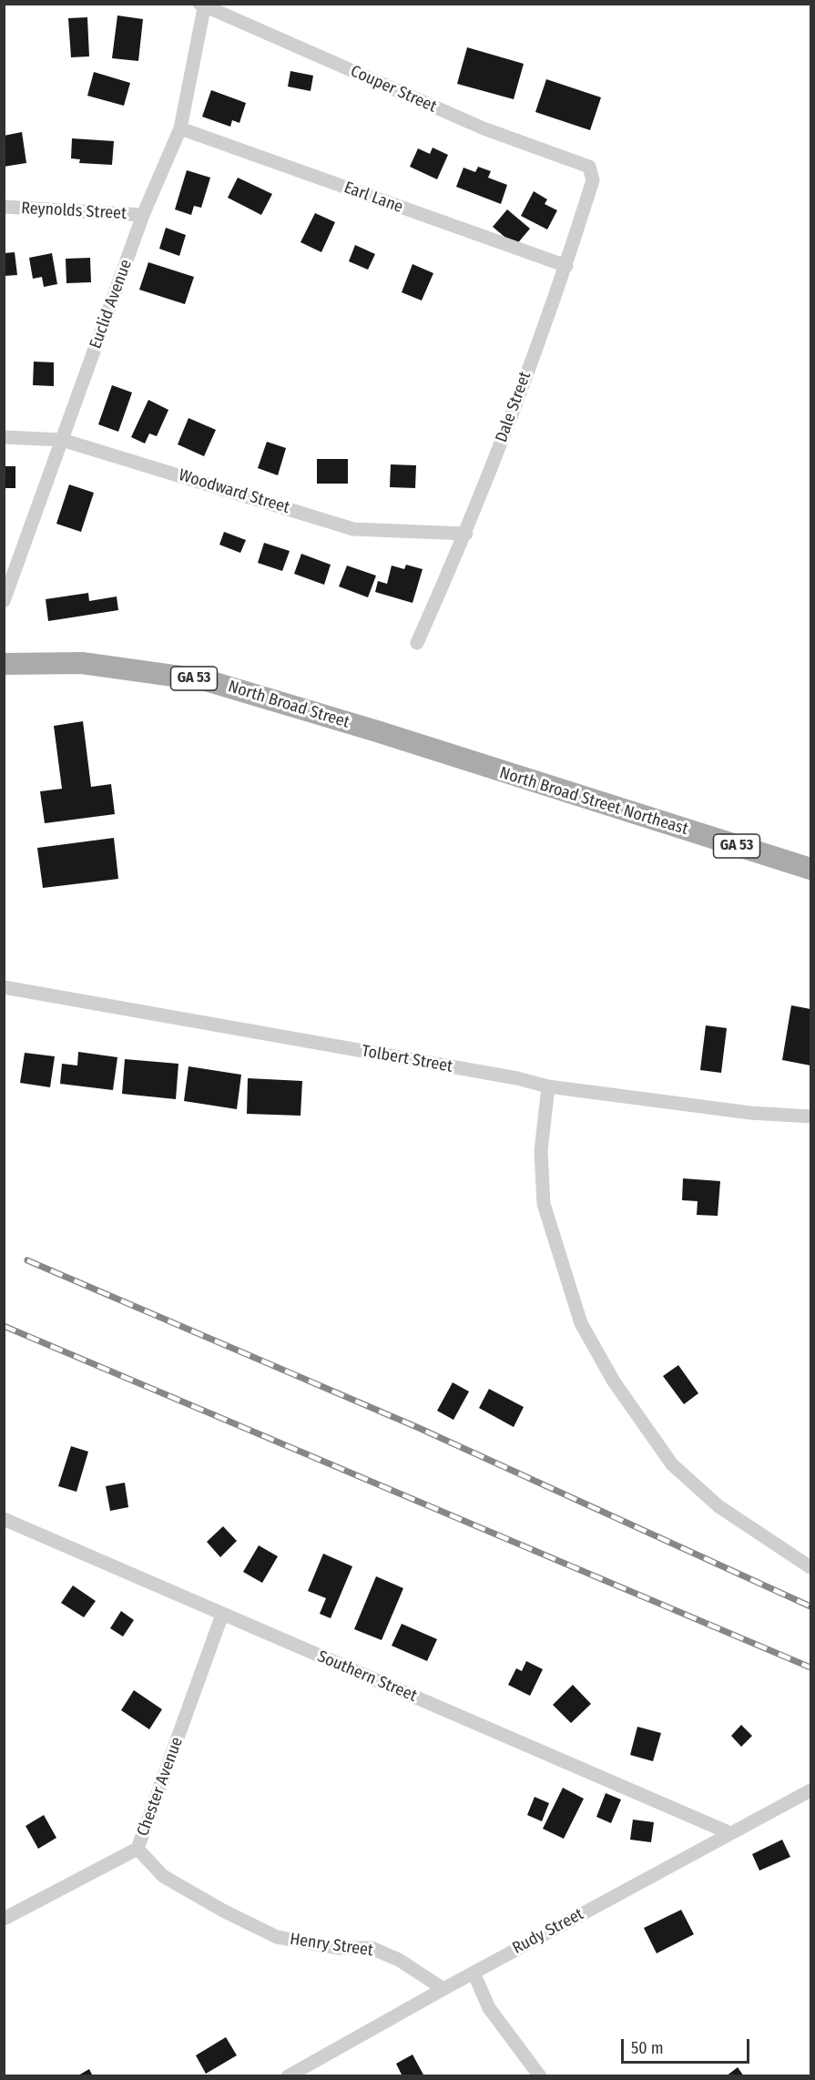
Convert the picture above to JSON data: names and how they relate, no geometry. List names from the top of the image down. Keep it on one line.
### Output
{"streets":{"main road":["GA 53","North Broad Street","North Broad Street Northeast"],"street":["Couper Street","Earl Lane","Reynolds Street","Euclid Avenue","Dale Street","Woodward Street","Tolbert Street","Southern Street","Chester Avenue","Rudy Street","Henry Street"]},"crossings":[["Couper Street","Euclid Avenue"],["Couper Street","Dale Street"],["Earl Lane","Euclid Avenue"],["Earl Lane","Dale Street"],["Reynolds Street","Euclid Avenue"],["Euclid Avenue","Woodward Street"],["Dale Street","Woodward Street"],["North Broad Street","North Broad Street Northeast"],["Southern Street","Chester Avenue"],["Southern Street","Rudy Street"],["Chester Avenue","Henry Street"],["Rudy Street","Henry Street"]],"scale_bar":"50 m"}
